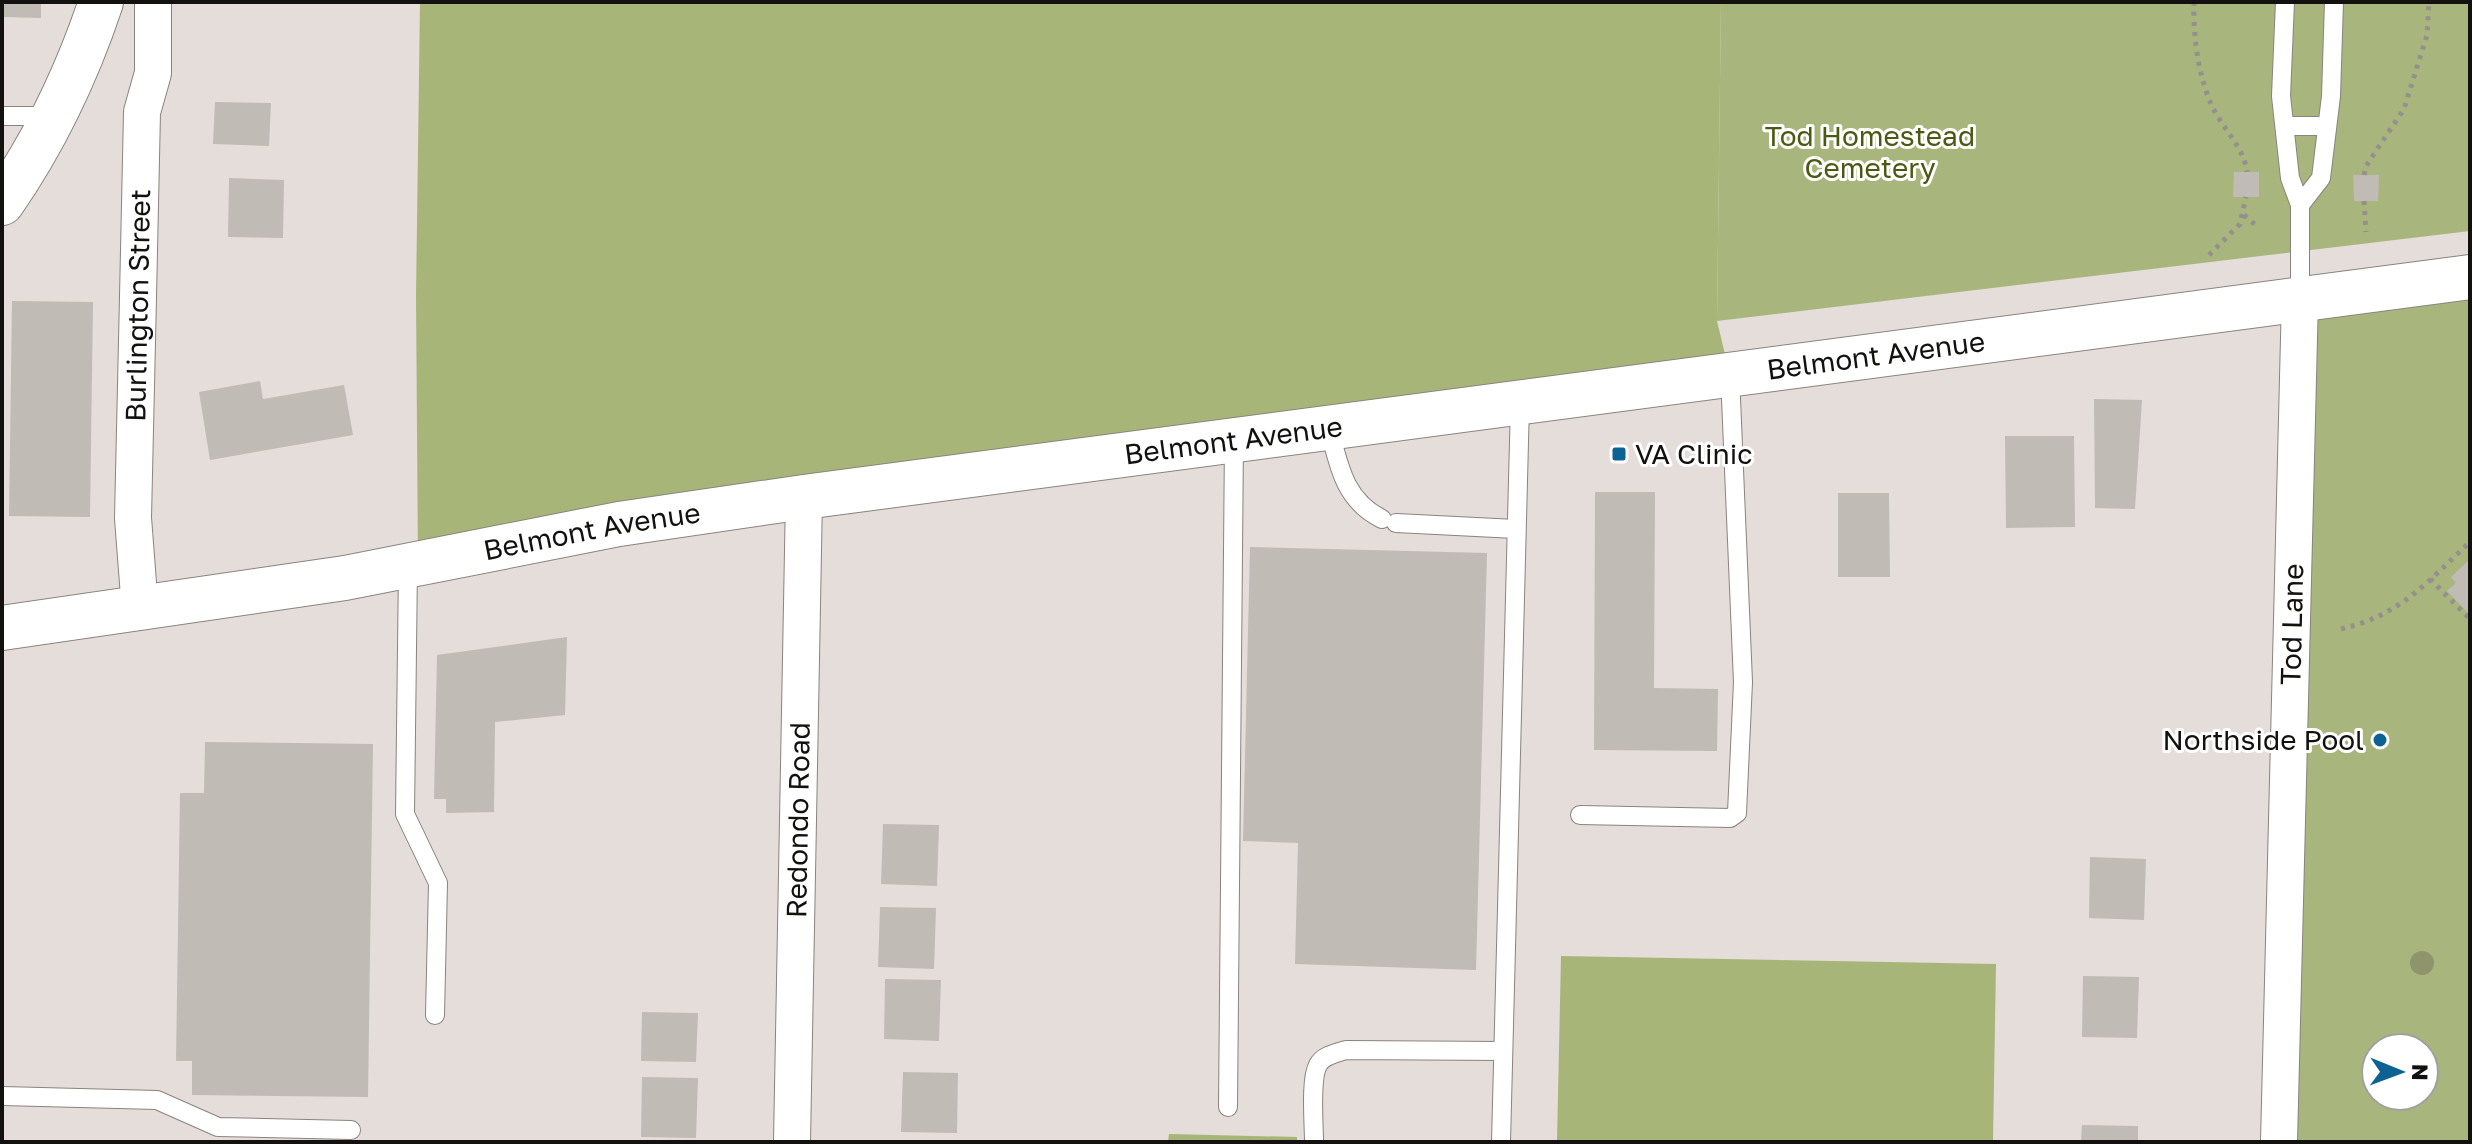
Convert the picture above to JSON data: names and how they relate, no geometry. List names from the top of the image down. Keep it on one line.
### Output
{"streets":{"main road":["Belmont Avenue"],"street":["Burlington Street","Tod Lane","Redondo Road"]},"crossings":[["Burlington Street","Belmont Avenue"],["Belmont Avenue","Tod Lane"],["Belmont Avenue","Redondo Road"]],"parks":["Tod Homestead Cemetery"],"places":{"transit":["VA Clinic"],"other":["Northside Pool"]},"north":"right"}
